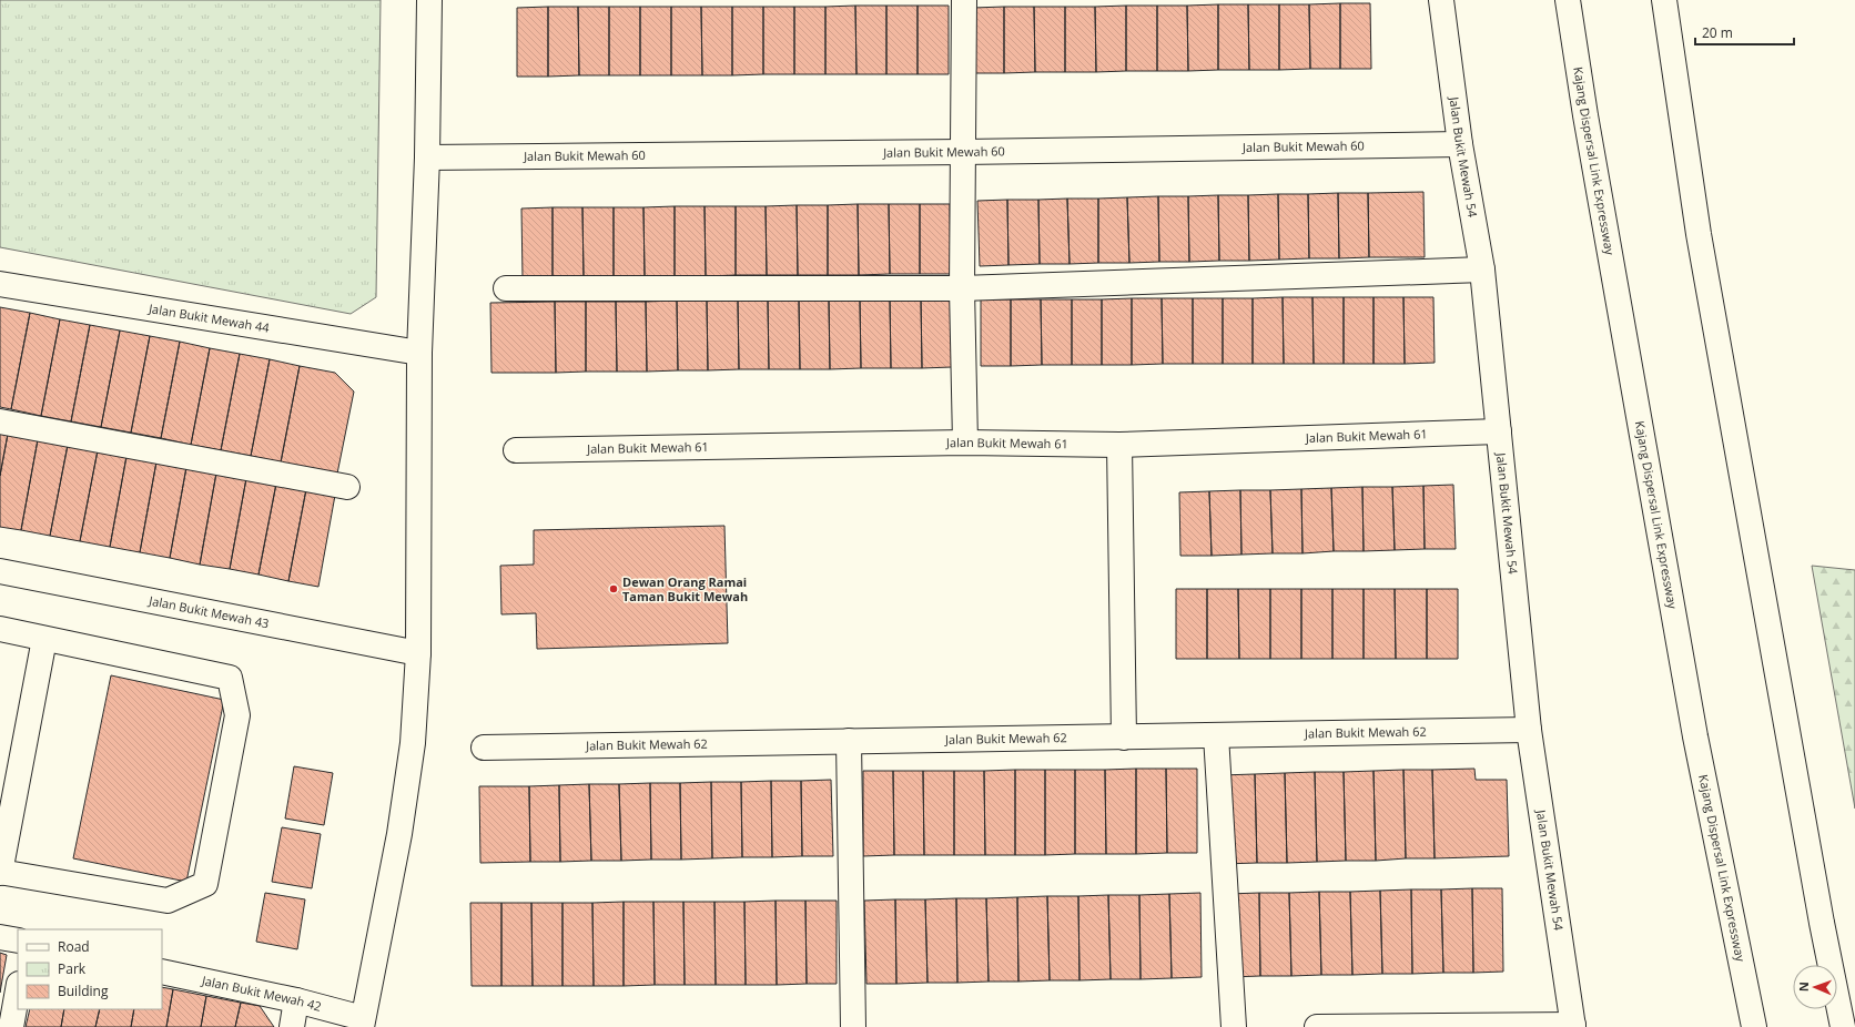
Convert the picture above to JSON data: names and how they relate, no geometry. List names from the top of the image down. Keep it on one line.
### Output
{"streets":{"main road":["Jalan Bukit Mewah 60","Jalan Bukit Mewah 54","Kajang Dispersal Link Expressway","Jalan Bukit Mewah 44","Jalan Bukit Mewah 61","Jalan Bukit Mewah 43","Jalan Bukit Mewah 62","Jalan Bukit Mewah 42"]},"crossings":[["Jalan Bukit Mewah 60","Jalan Bukit Mewah 54"],["Jalan Bukit Mewah 54","Jalan Bukit Mewah 61"],["Jalan Bukit Mewah 54","Jalan Bukit Mewah 62"]],"places":["Dewan Orang Ramai Taman Bukit Mewah"],"legend":["Road","Park","Building"],"scale_bar":"20 m","north":"left"}
